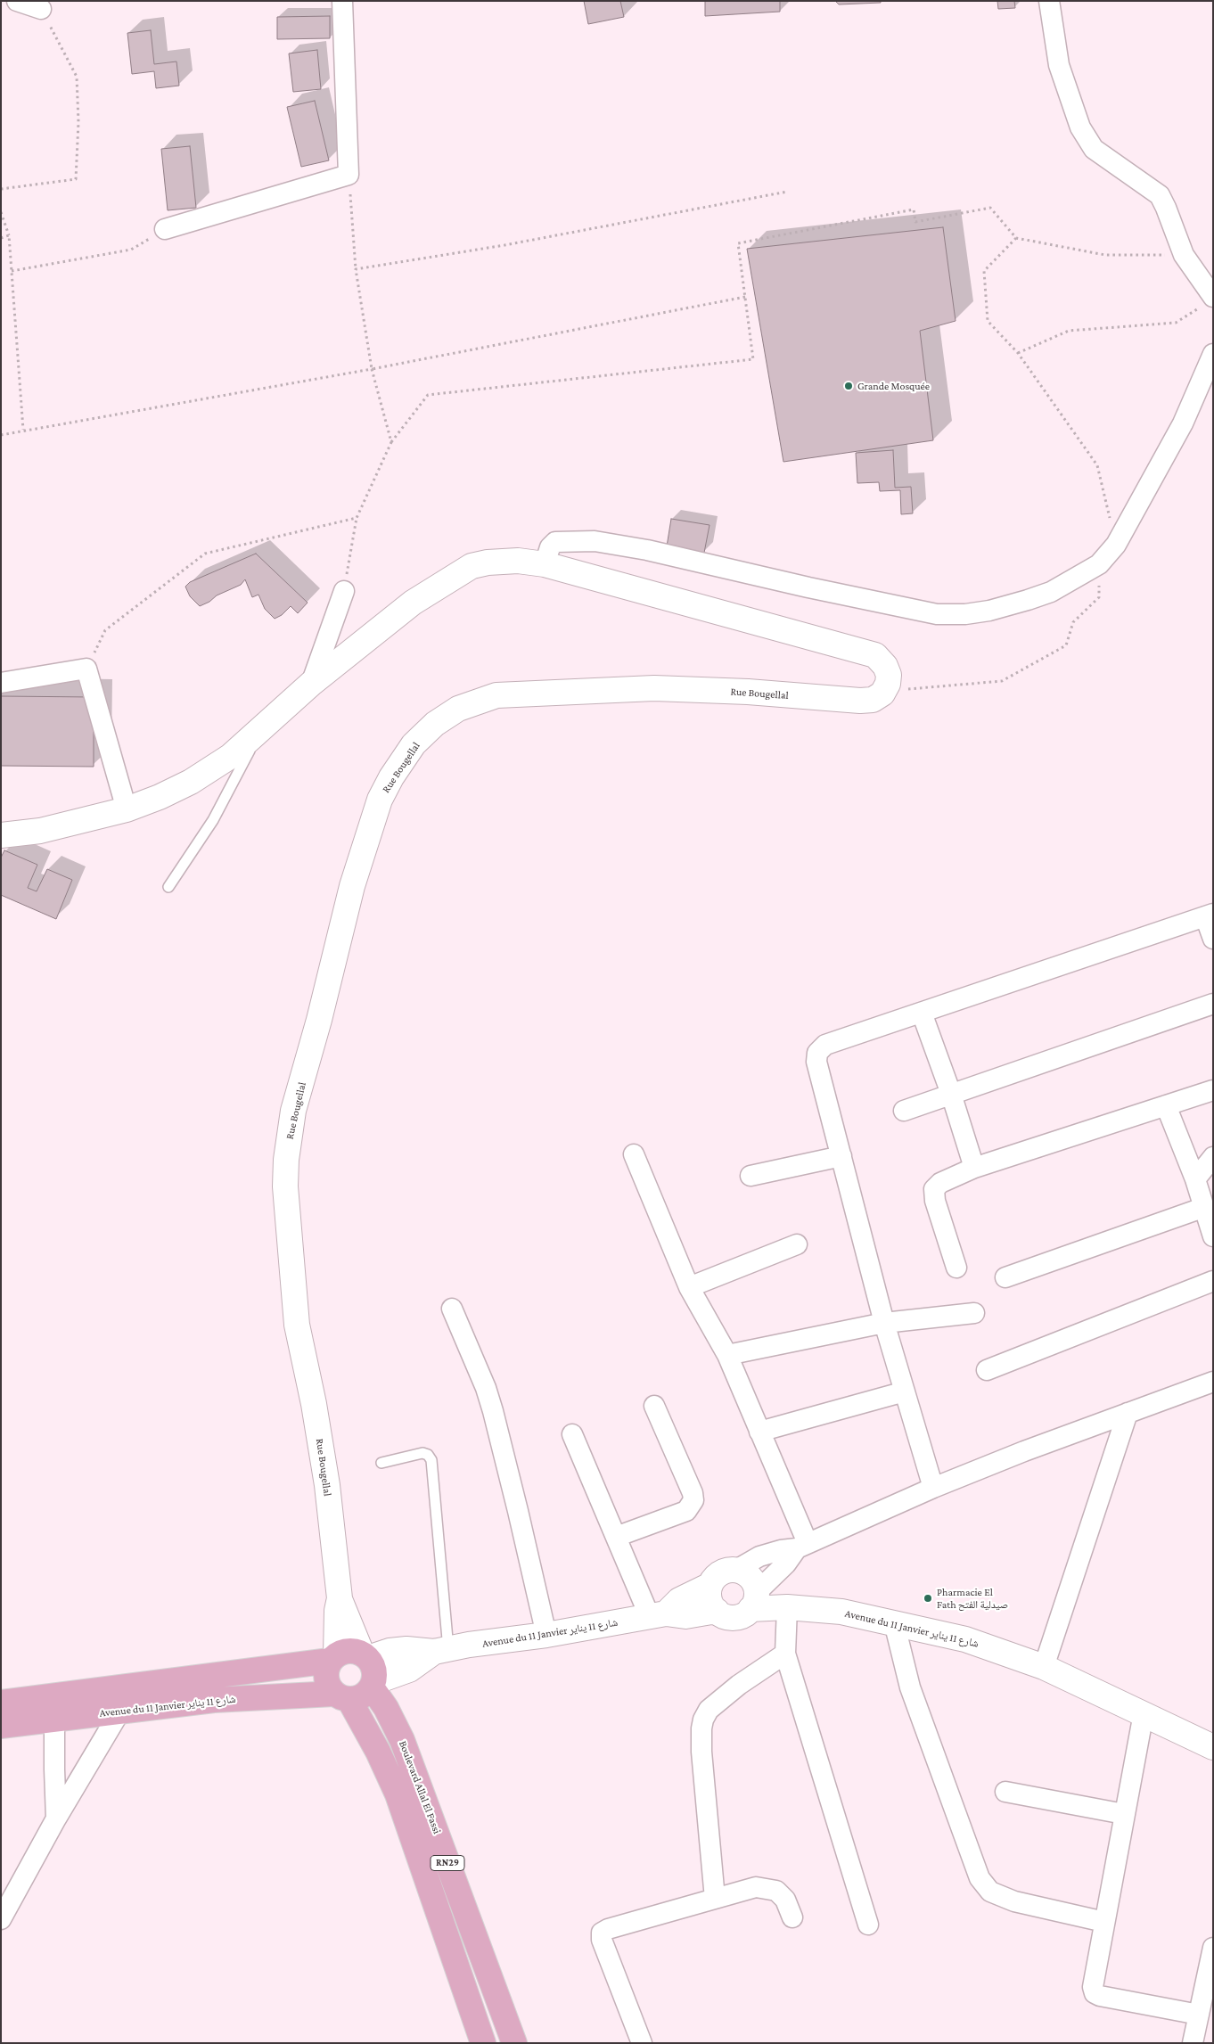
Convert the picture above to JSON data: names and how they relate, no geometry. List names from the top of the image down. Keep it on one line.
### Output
{"streets":{"main road":["Avenue du 11 Janvier شارع 11 يناير","Boulevard Allal El Fassi","RN29"],"street":["Rue Bougellal"]},"crossings":[["Rue Bougellal","Avenue du 11 Janvier شارع 11 يناير"],["Rue Bougellal","Boulevard Allal El Fassi"],["Rue Bougellal","RN29"],["Avenue du 11 Janvier شارع 11 يناير","Boulevard Allal El Fassi"],["Avenue du 11 Janvier شارع 11 يناير","RN29"],["Boulevard Allal El Fassi","RN29"]],"places":["Grande Mosquée","Pharmacie El Fath صيدلية الفتح"]}
